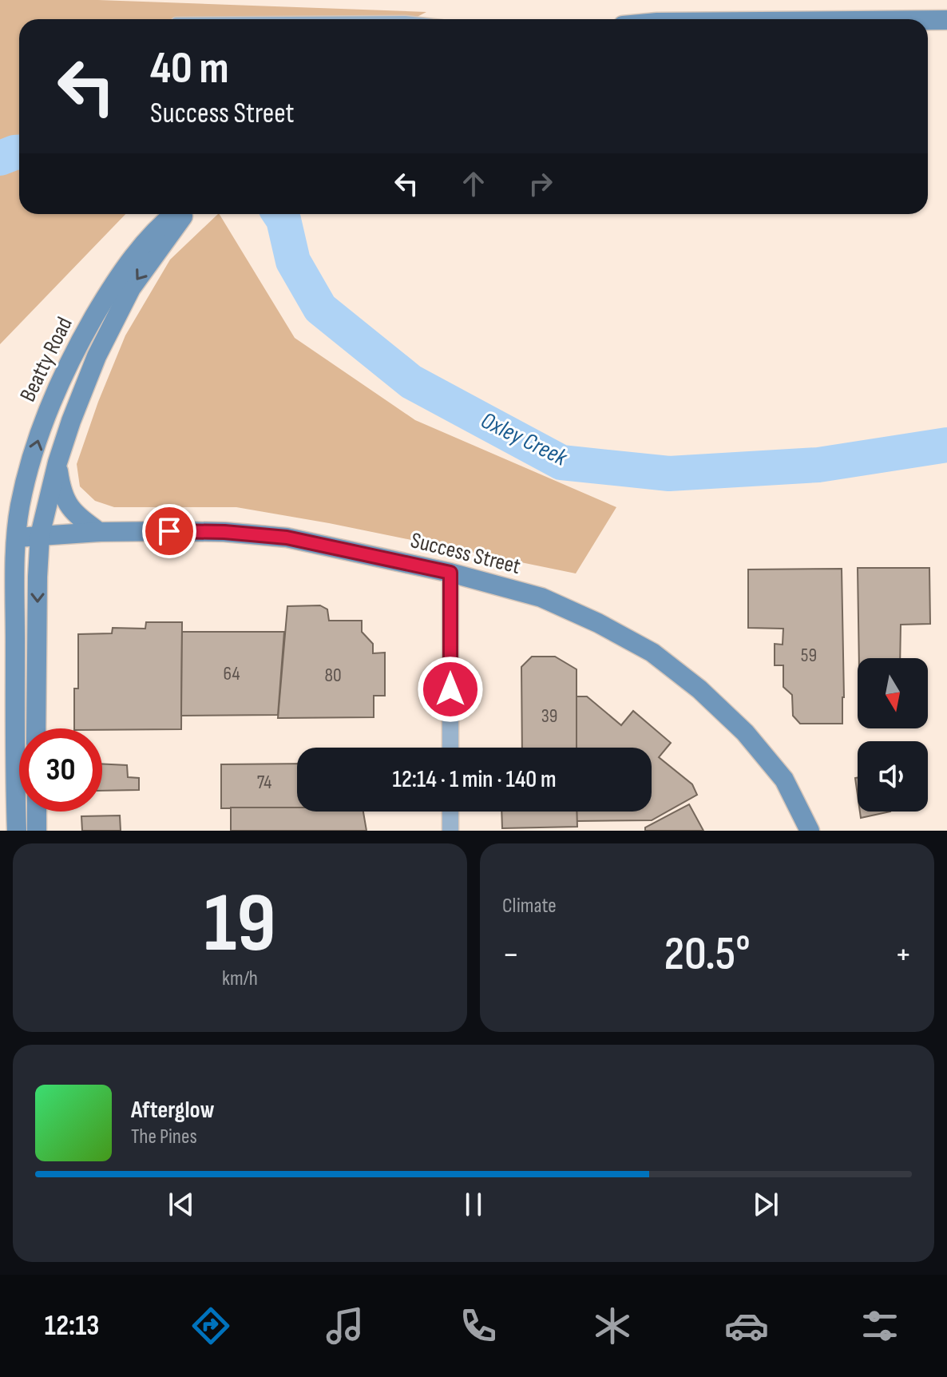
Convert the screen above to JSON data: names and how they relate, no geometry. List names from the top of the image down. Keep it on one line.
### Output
{"streets":{"main road":["Beatty Road","Success Street"]},"crossings":[["Beatty Road","Success Street"]],"water":["Oxley Creek"],"house_numbers":["59","64","80","39","74"],"north":"bottom","page":{"turn":["40 m","Success Street"],"limit":"30","trip":"12:14 · 1 min · 140 m","tile":[["19","km/h"],"Climate"],"heat":["−","20.5°","+"],"song":["Afterglow","The Pines"],"tabs":"12:13"}}
